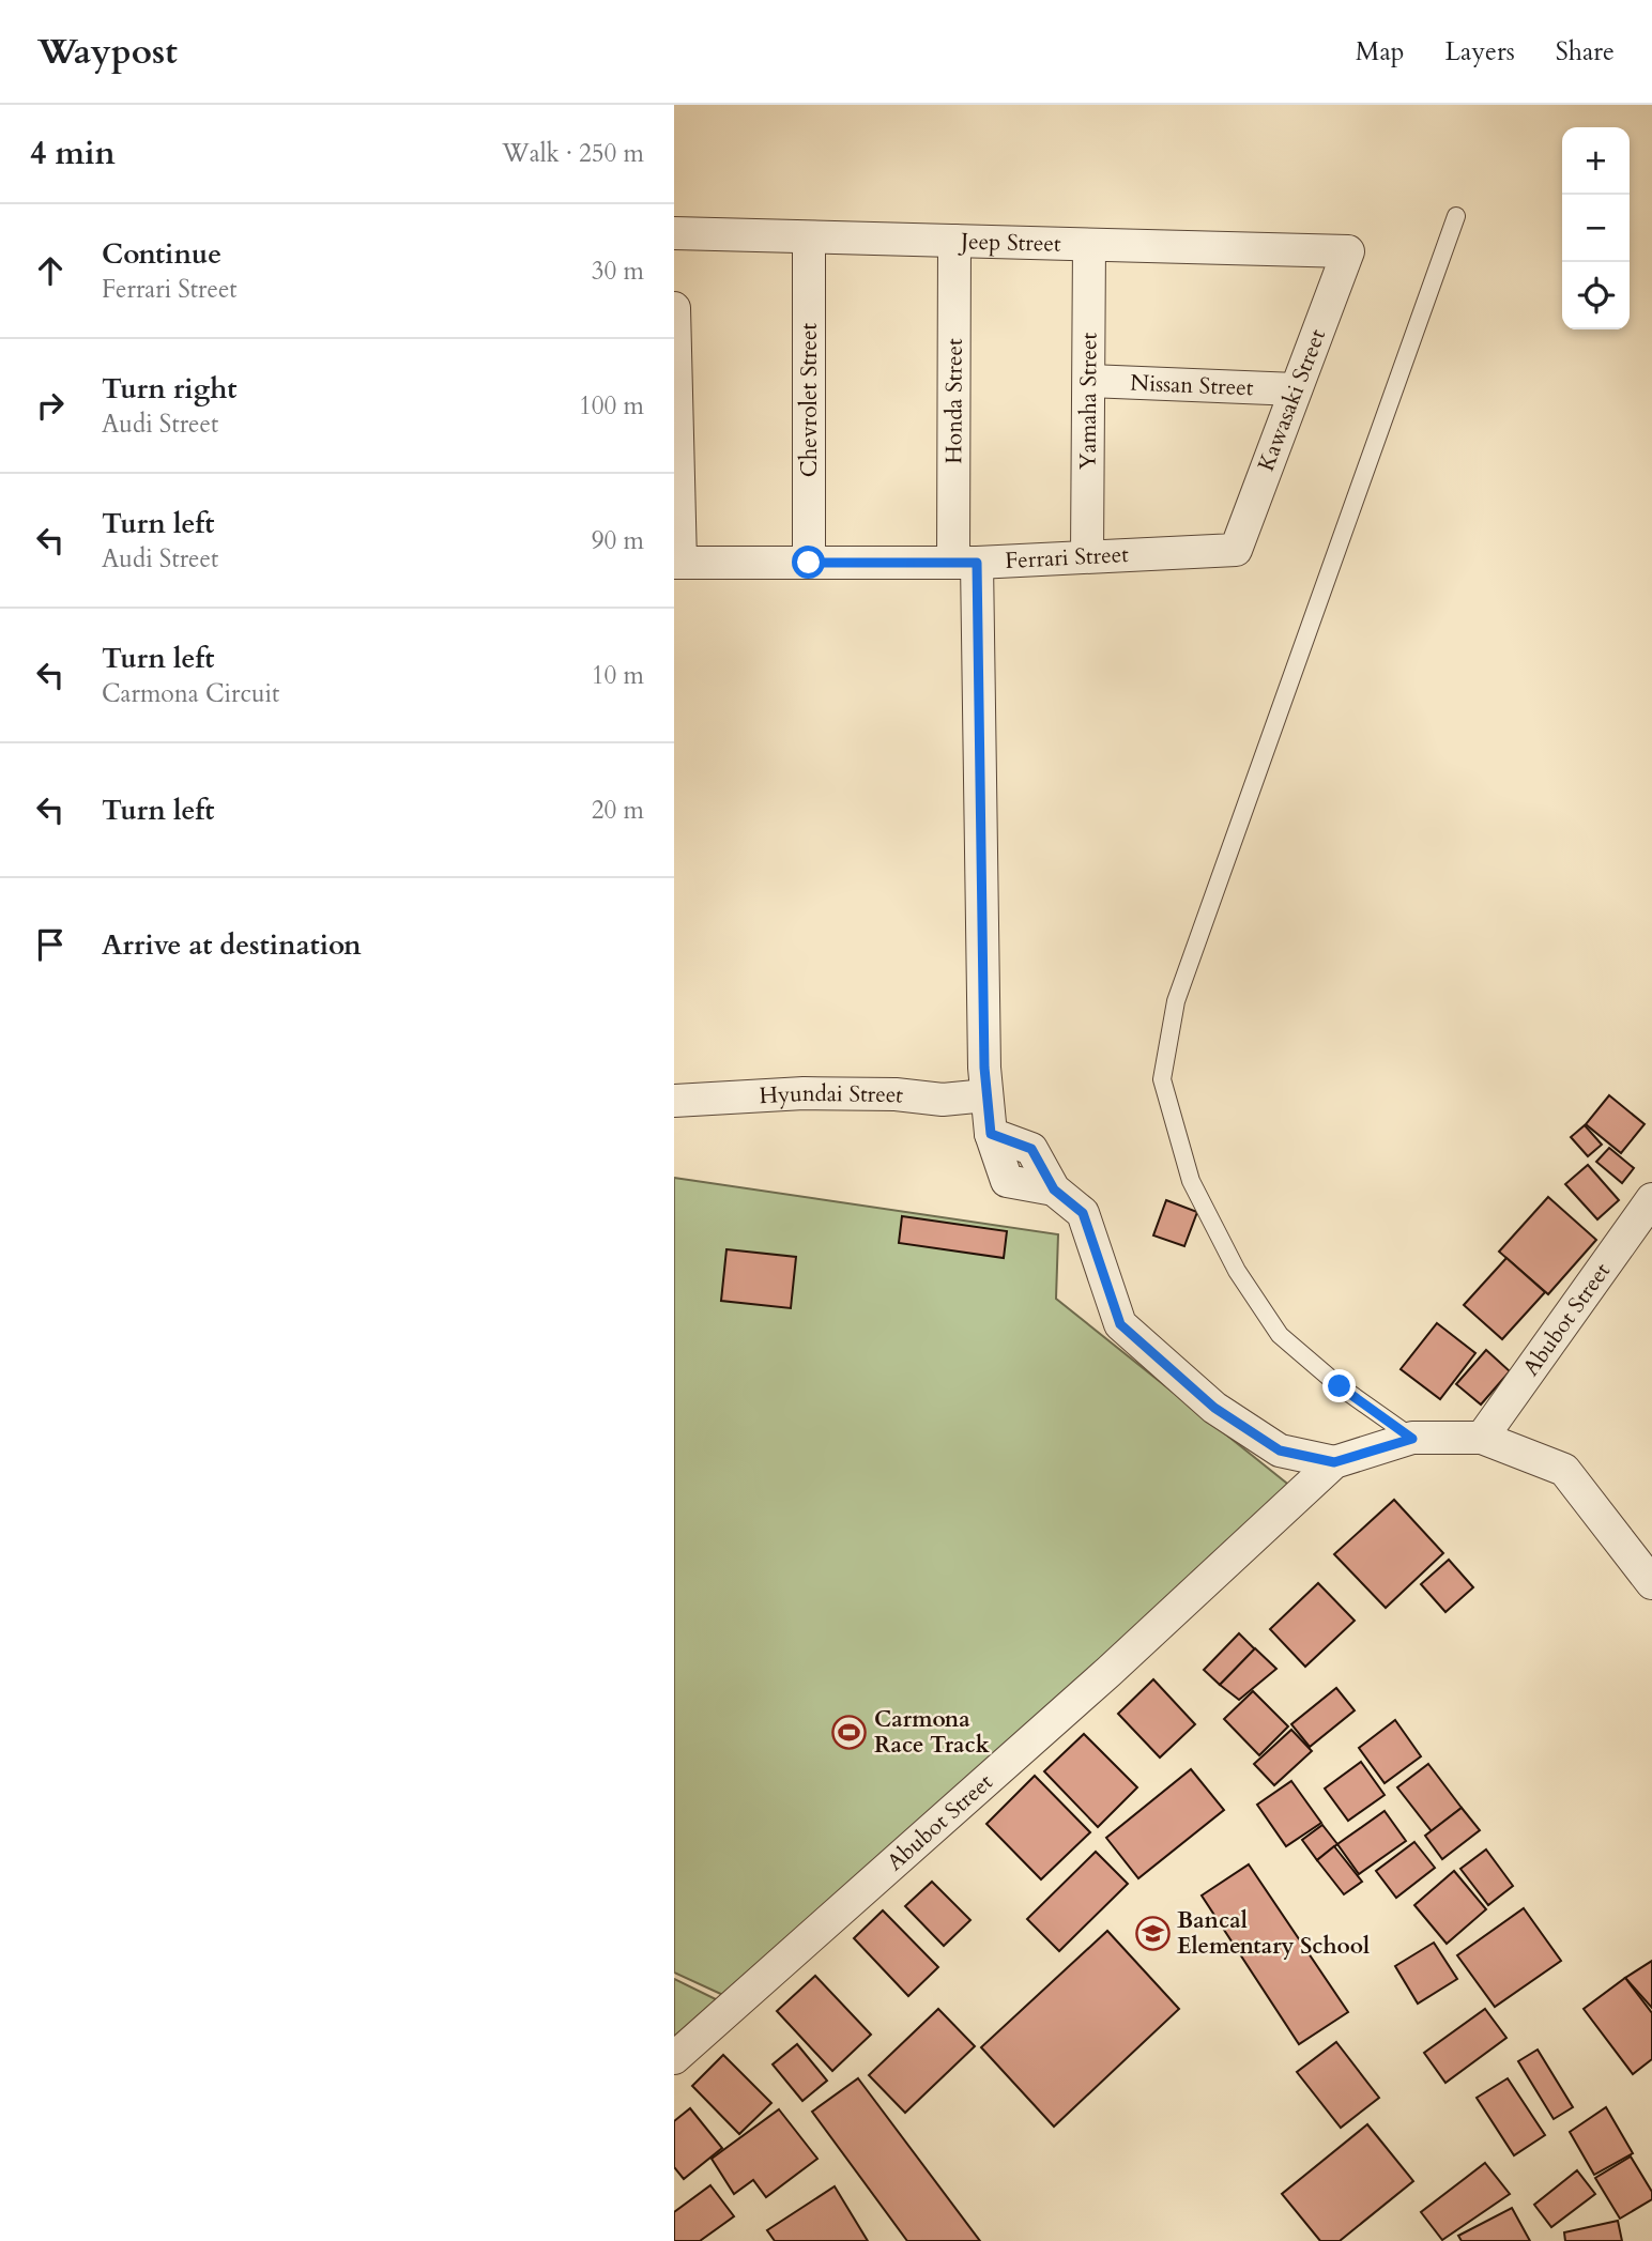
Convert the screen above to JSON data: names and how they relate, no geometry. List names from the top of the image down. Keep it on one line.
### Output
{"streets":{"street":["Jeep Street","Nissan Street","Chevrolet Street","Kawasaki Street","Honda Street","Yamaha Street","Ferrari Street","Hyundai Street","Abubot Street"]},"crossings":[["Jeep Street","Chevrolet Street"],["Jeep Street","Kawasaki Street"],["Jeep Street","Honda Street"],["Jeep Street","Yamaha Street"],["Nissan Street","Kawasaki Street"],["Nissan Street","Yamaha Street"],["Chevrolet Street","Ferrari Street"],["Kawasaki Street","Ferrari Street"],["Honda Street","Ferrari Street"],["Honda Street","Hyundai Street"],["Honda Street","Abubot Street"],["Yamaha Street","Ferrari Street"]],"places":{"sports":["Carmona Race Track"],"school or university":["Bancal Elementary School"]},"page":{"header":"Waypost","nav":["Map","Layers","Share"],"heading":["4 min","Walk · 250 m"],"map_buttons":["+","−"],"list":[["Continue","Ferrari Street","30 m"],["Turn right","Audi Street","100 m"],["Turn left","Audi Street","90 m"],["Turn left","Carmona Circuit","10 m"],["Turn left","20 m"],"Arrive at destination"]}}
